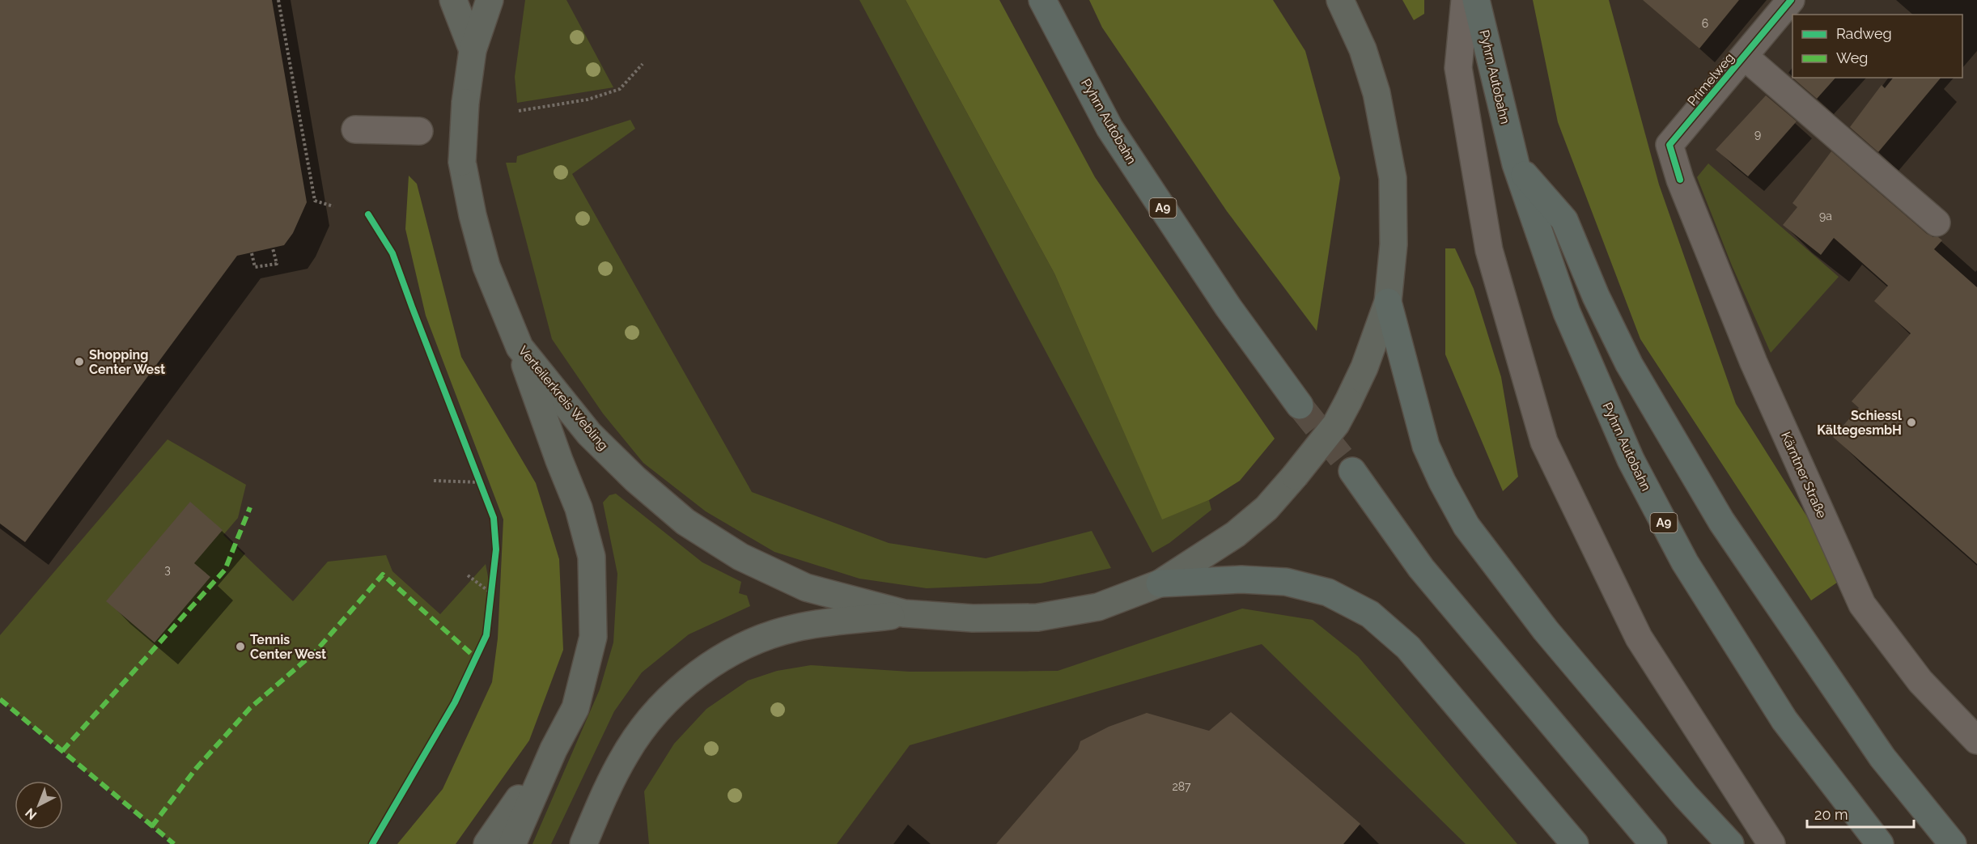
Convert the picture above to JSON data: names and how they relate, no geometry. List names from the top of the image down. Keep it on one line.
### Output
{"streets":{"highway":["Pyhrn Autobahn","A9"],"main road":["Verteilerkreis Webling"],"street":["Primelweg","Kärntner Straße"]},"crossings":[["Primelweg","Kärntner Straße"]],"places":["Shopping Center West","Schiessl KältegesmbH","Tennis Center West"],"house_numbers":["6","9","9a","3","287"],"legend":["Radweg","Weg"],"scale_bar":"20 m","north":"bottom left"}
